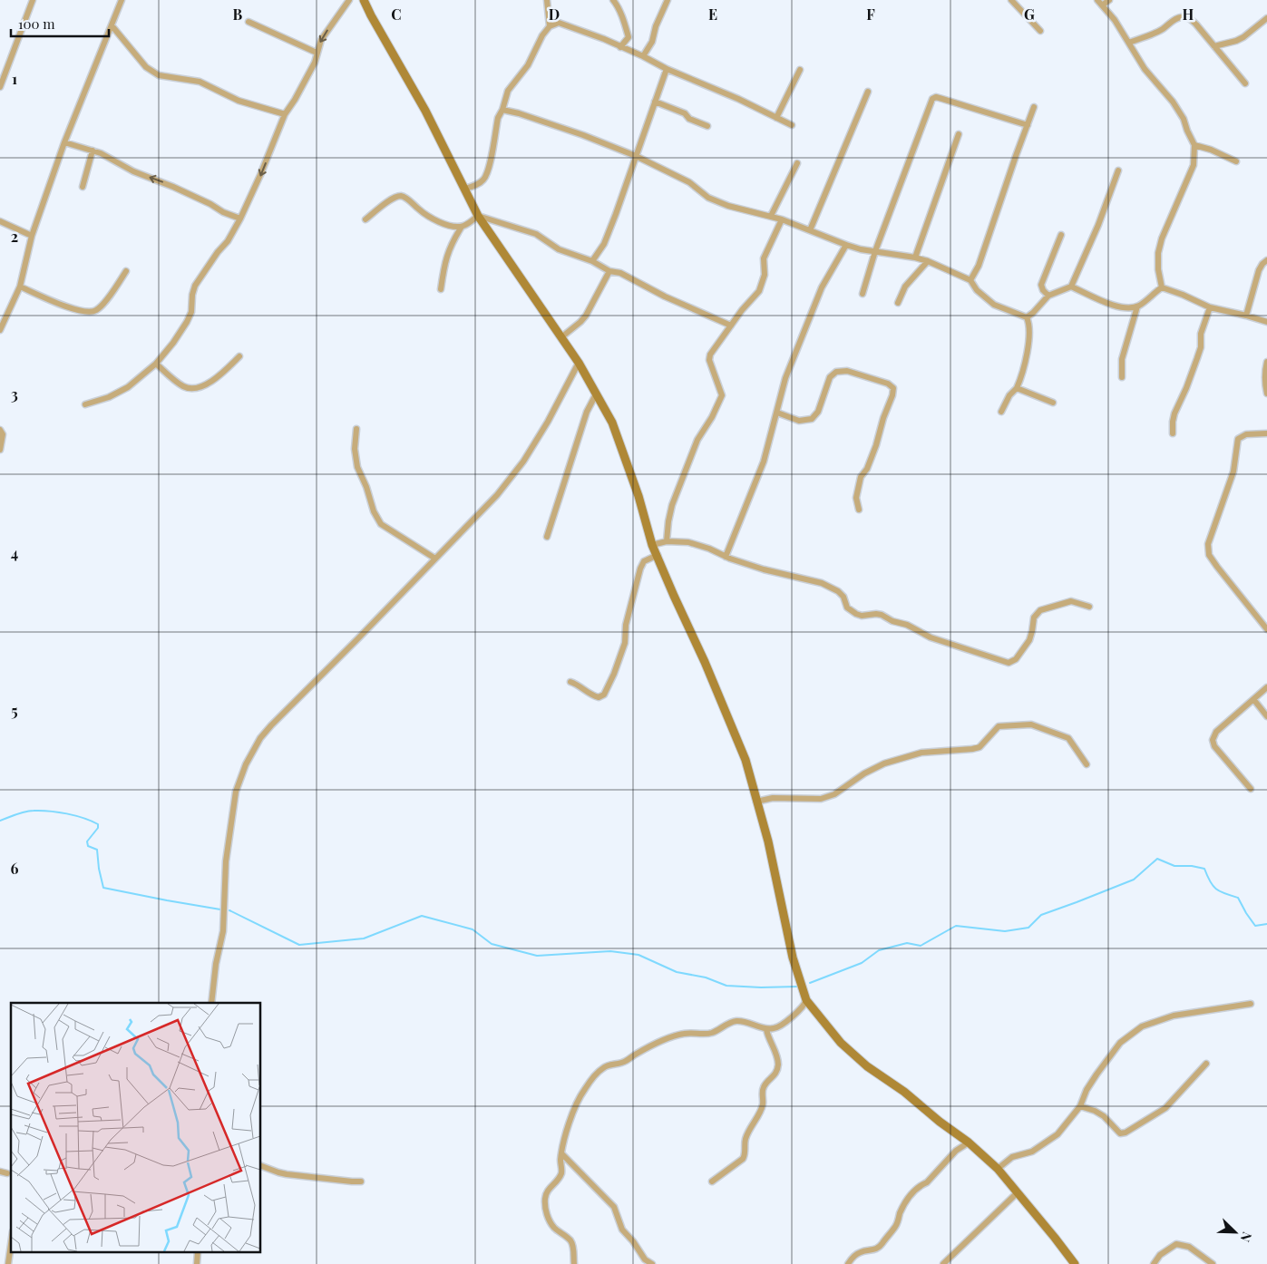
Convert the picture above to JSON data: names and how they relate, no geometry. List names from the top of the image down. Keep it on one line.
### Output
{"scale_bar":"100 m","north":"bottom right","grid":{"columns":["B","C","D","E","F","G","H"],"rows":["1","2","3","4","5","6"]}}
